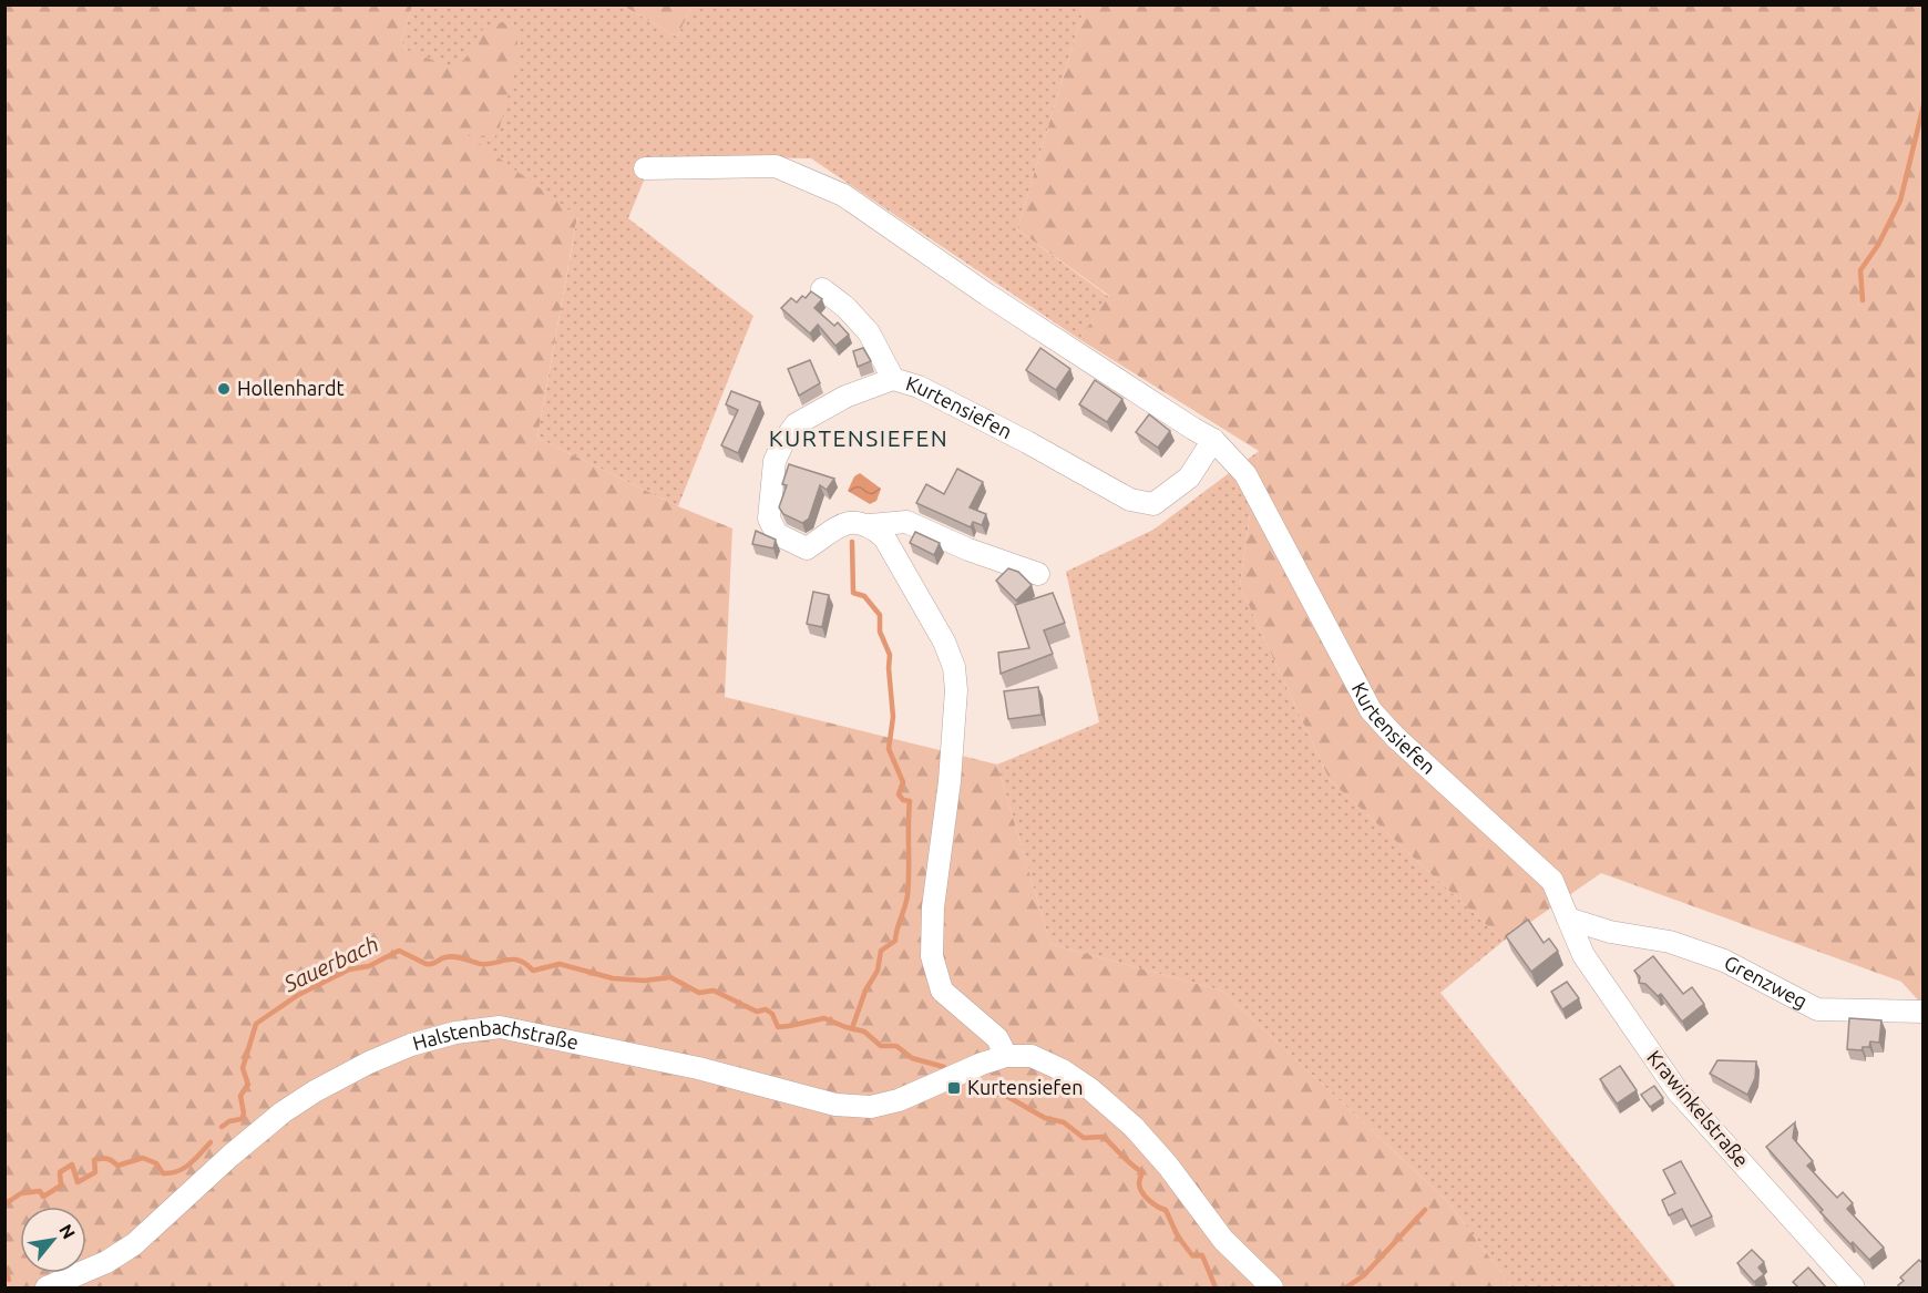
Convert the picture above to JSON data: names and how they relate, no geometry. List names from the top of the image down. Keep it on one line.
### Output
{"streets":{"street":["Kurtensiefen","Grenzweg","Halstenbachstraße","Krawinkelstraße"]},"crossings":[["Kurtensiefen","Grenzweg"],["Kurtensiefen","Krawinkelstraße"],["Grenzweg","Krawinkelstraße"]],"districts":["KURTENSIEFEN"],"water":["Sauerbach"],"places":{"other":["Hollenhardt"],"transit":["Kurtensiefen"]},"north":"top right"}
